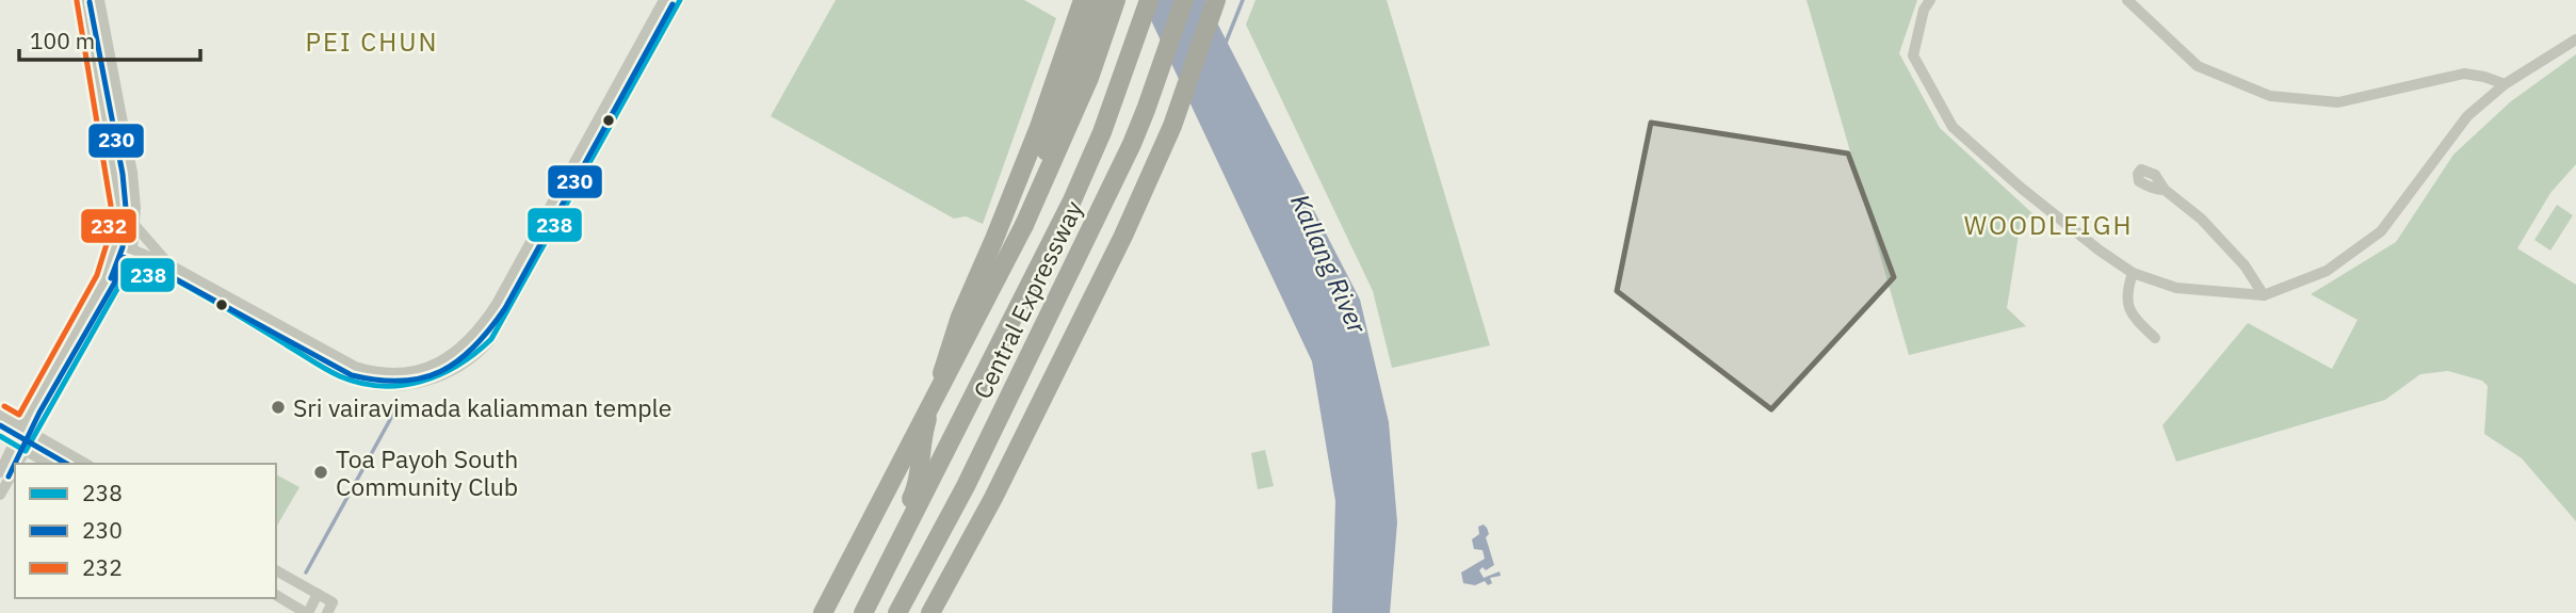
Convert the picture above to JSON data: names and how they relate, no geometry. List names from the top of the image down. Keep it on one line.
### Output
{"streets":{"highway":["Central Expressway"]},"districts":["PEI CHUN","WOODLEIGH"],"water":["Kallang River"],"places":["Sri vairavimada kaliamman temple","Toa Payoh South Community Club"],"lines":["transit line 238","transit line 232","transit line 230"],"legend":["238","230","232"],"scale_bar":"100 m"}
